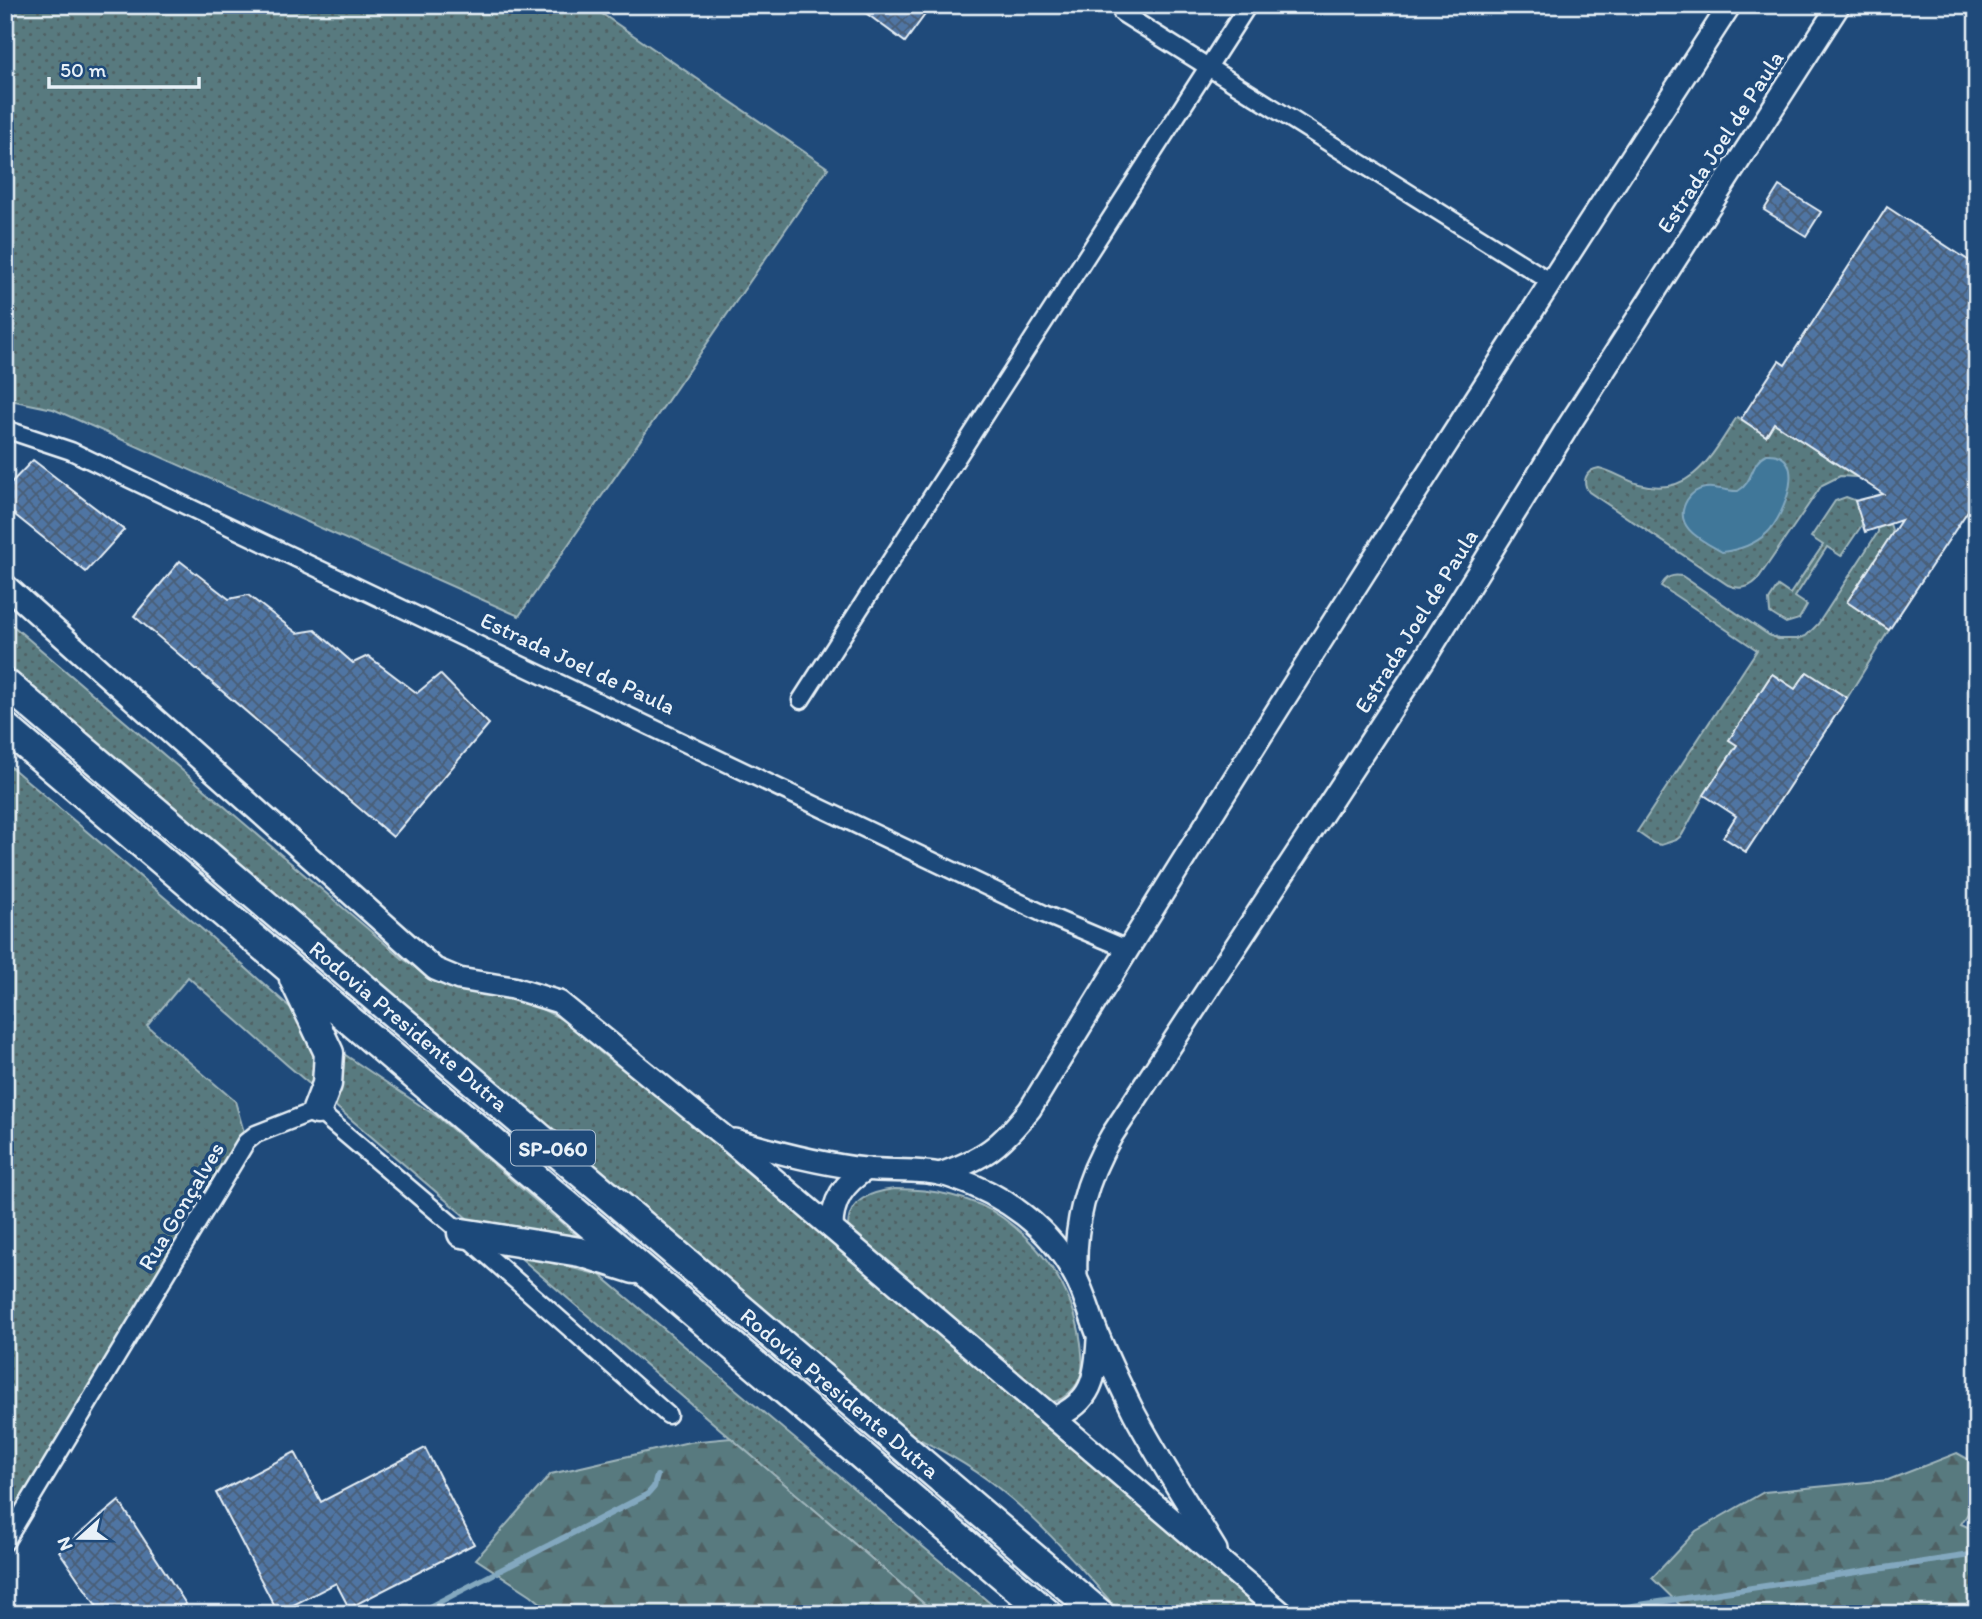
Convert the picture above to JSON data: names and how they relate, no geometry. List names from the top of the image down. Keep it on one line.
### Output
{"streets":{"highway":["Rodovia Presidente Dutra","SP-060"],"street":["Estrada Joel de Paula","Rua Gonçalves"]},"scale_bar":"50 m","north":"left"}
